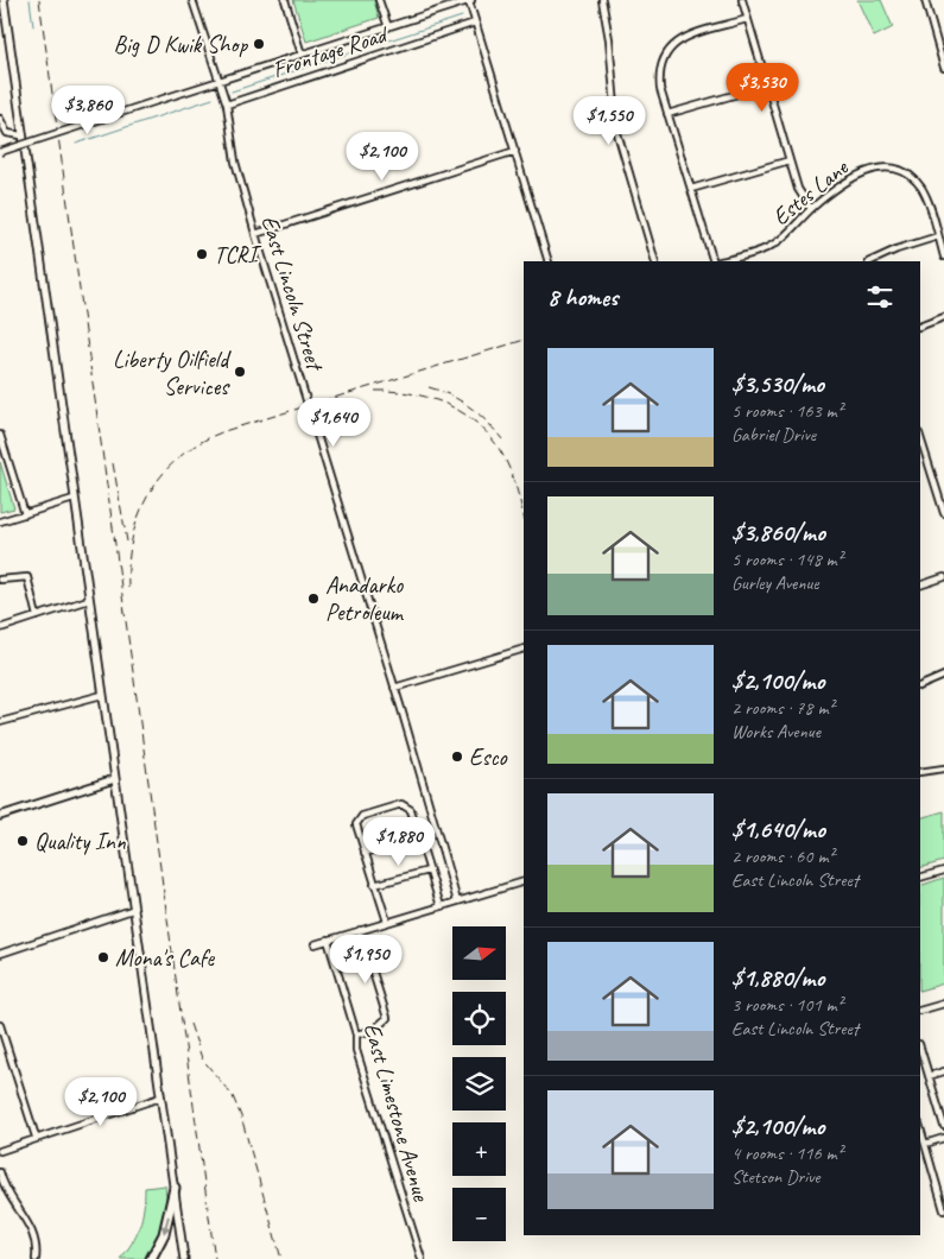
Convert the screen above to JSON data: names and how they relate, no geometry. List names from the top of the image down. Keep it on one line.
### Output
{"streets":{"street":["Frontage Road","Estes Lane","East Lincoln Street","East Limestone Avenue"]},"crossings":[["Frontage Road","East Lincoln Street"]],"places":["Big D Kwik Shop","TCRI","Liberty Oilfield Services","Anadarko Petroleum","Esco","Quality Inn","Mona's Cafe"],"north":"right","page":{"price":["$3,530","$3,860","$1,550","$2,100","$1,640","$1,880","$1,950","$2,100"],"heading":"8 homes","list":[{"name":"$3,530/mo","note":"5 rooms · 163 m² · Gabriel Drive"},{"name":"$3,860/mo","note":"5 rooms · 148 m² · Gurley Avenue"},{"name":"$2,100/mo","note":"2 rooms · 78 m² · Works Avenue"},{"name":"$1,640/mo","note":"2 rooms · 60 m² · East Lincoln Street"},{"name":"$1,880/mo","note":"3 rooms · 101 m² · East Lincoln Street"},{"name":"$2,100/mo","note":"4 rooms · 116 m² · Stetson Drive"}],"map_buttons":["+","−"]}}
